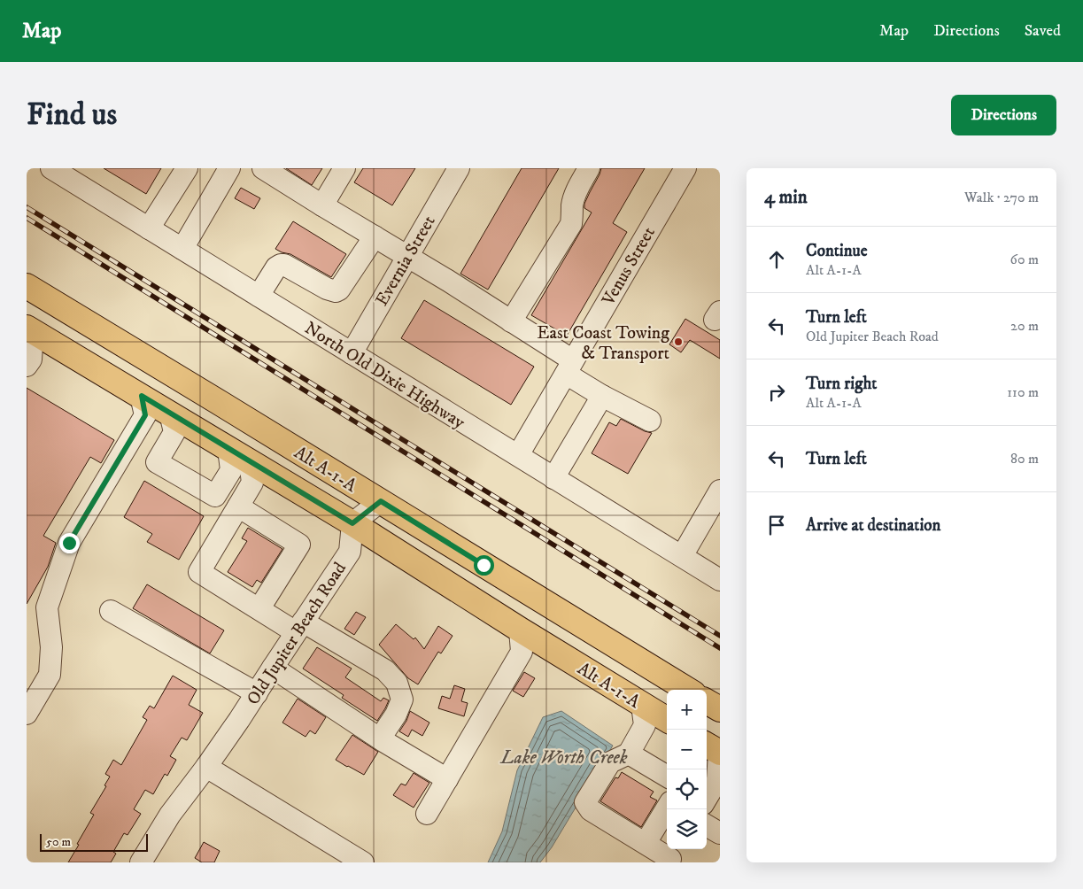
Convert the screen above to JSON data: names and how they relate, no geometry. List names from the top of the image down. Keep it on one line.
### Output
{"streets":{"main road":["Alt A-1-A"],"street":["Evernia Street","Venus Street","North Old Dixie Highway","Old Jupiter Beach Road"]},"crossings":[["Evernia Street","North Old Dixie Highway"],["Venus Street","North Old Dixie Highway"],["Alt A-1-A","Old Jupiter Beach Road"]],"water":["Lake Worth Creek"],"places":["East Coast Towing & Transport"],"scale_bar":"50 m","page":{"header":"Map","nav":["Map","Directions","Saved"],"buttons":"Directions","title":"Find us","heading":["4 min","Walk · 270 m"],"list":[["Continue","Alt A-1-A","60 m"],["Turn left","Old Jupiter Beach Road","20 m"],["Turn right","Alt A-1-A","110 m"],["Turn left","80 m"],"Arrive at destination"],"map_buttons":["+","−"],"scale":"50 m"}}
